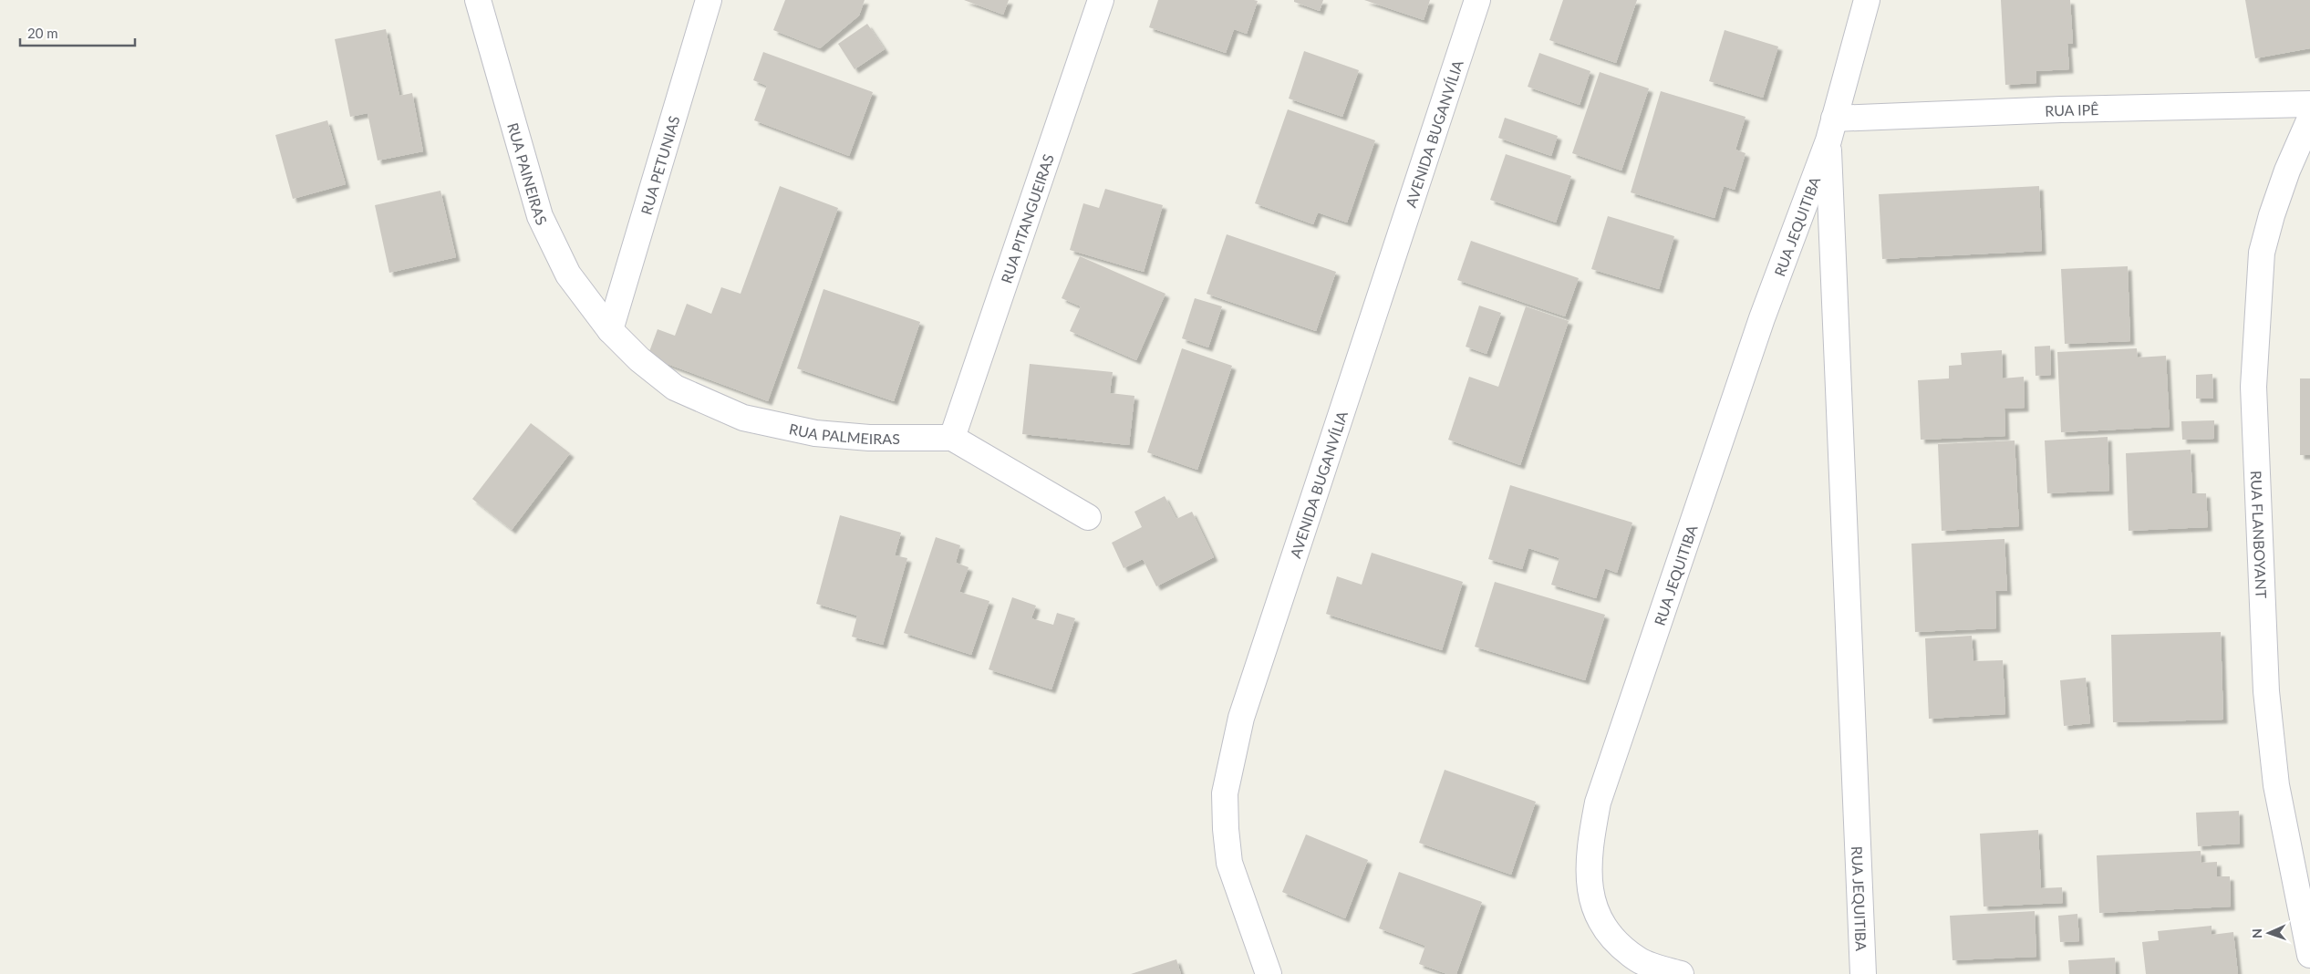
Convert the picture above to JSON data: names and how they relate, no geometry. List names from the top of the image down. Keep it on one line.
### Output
{"streets":{"street":["RUA IPÊ","AVENIDA BUGANVÍLIA","RUA PETUNIAS","RUA PAINEIRAS","RUA PITANGUEIRAS","RUA JEQUITIBA","RUA PALMEIRAS","RUA FLANBOYANT"]},"crossings":[["RUA IPÊ","RUA JEQUITIBA"],["RUA PETUNIAS","RUA PAINEIRAS"],["RUA PETUNIAS","RUA PALMEIRAS"],["RUA PAINEIRAS","RUA PALMEIRAS"],["RUA PITANGUEIRAS","RUA PALMEIRAS"]],"scale_bar":"20 m","north":"left"}
